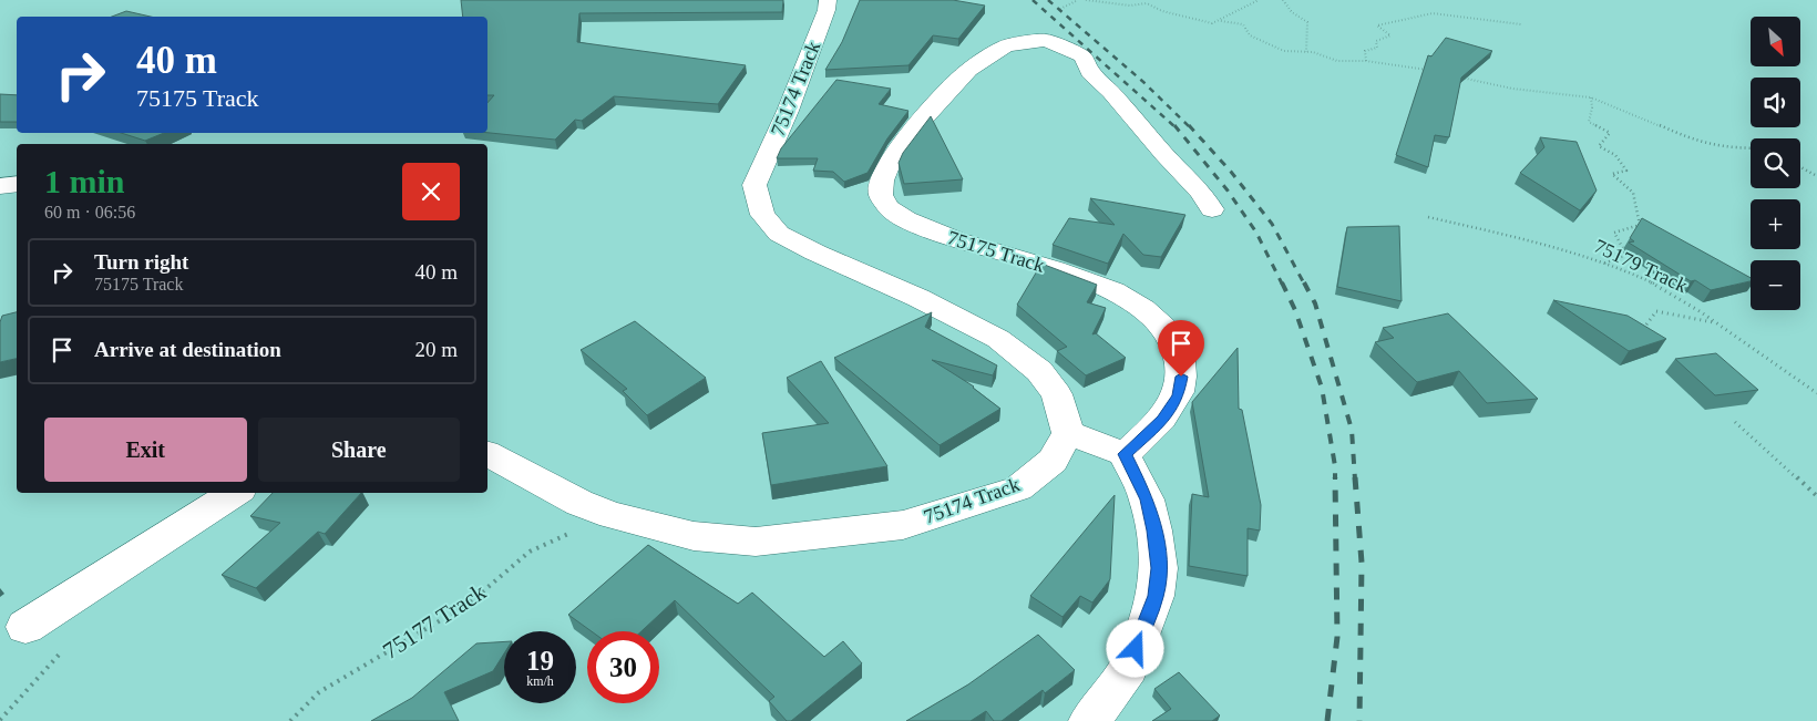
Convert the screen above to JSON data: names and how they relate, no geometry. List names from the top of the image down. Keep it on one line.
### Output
{"streets":{"street":["75174 Track","75175 Track"],"path":["75179 Track","75177 Track"]},"crossings":[["75174 Track","75177 Track"]],"north":"bottom right","page":{"map_buttons":["+","−"],"turn":["40 m","75175 Track"],"heading":["1 min","60 m · 06:56"],"list":[{"name":"Turn right","note":"75175 Track","value":"40 m"},{"name":"Arrive at destination","value":"20 m"}],"buttons":["Exit","Share"],"speed":"19 km/h","limit":"30"}}
